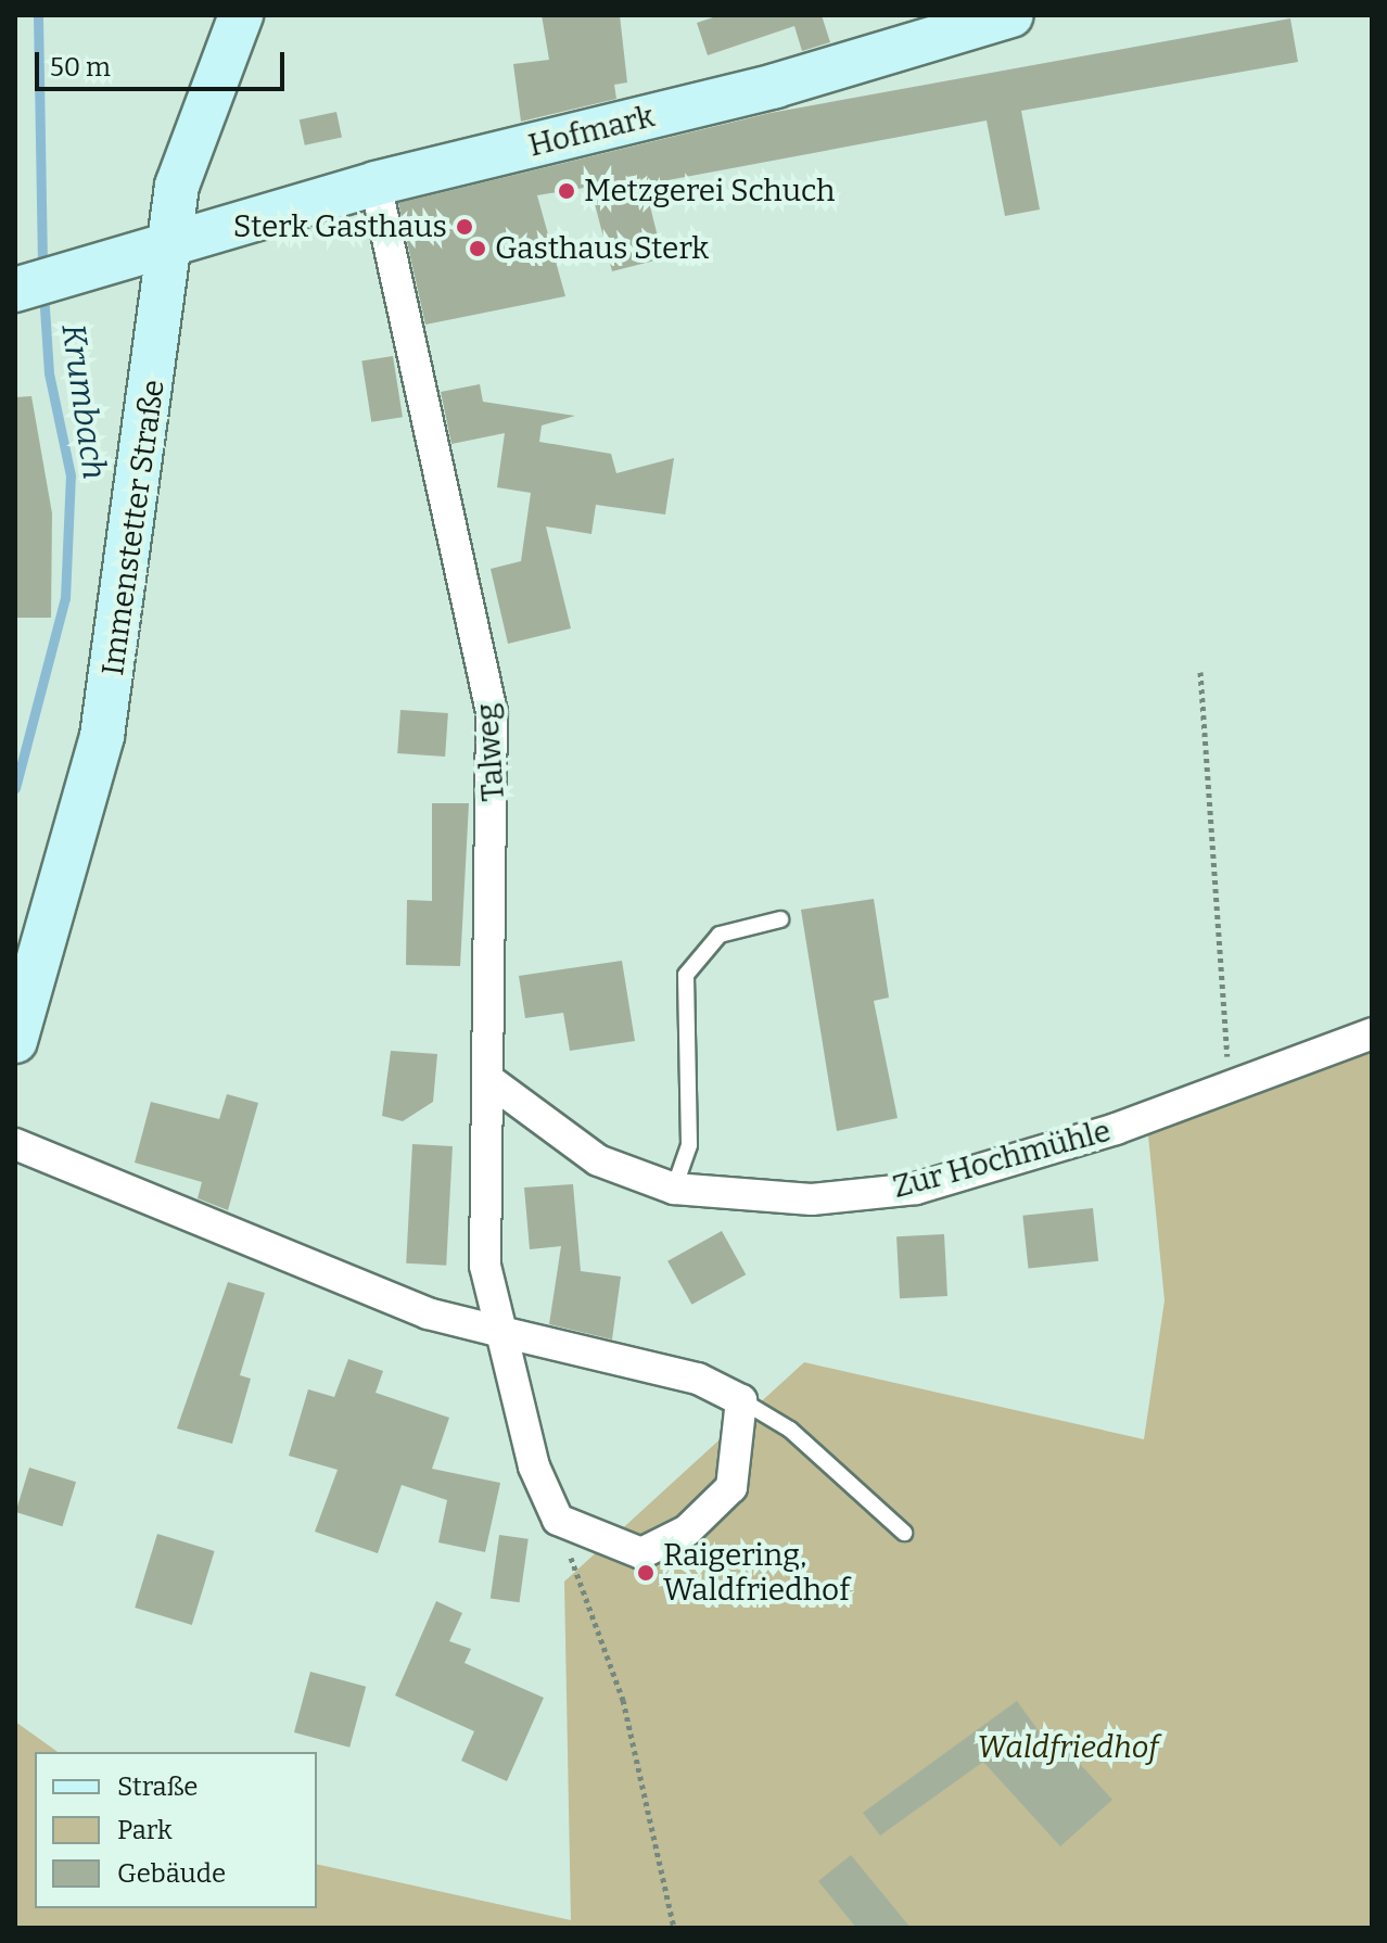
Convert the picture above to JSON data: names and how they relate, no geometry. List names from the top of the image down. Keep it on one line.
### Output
{"streets":{"main road":["Hofmark","Immenstetter Straße"],"street":["Talweg","Zur Hochmühle"]},"crossings":[["Hofmark","Immenstetter Straße"],["Hofmark","Talweg"],["Talweg","Zur Hochmühle"]],"water":["Krumbach"],"parks":["Waldfriedhof"],"places":["Metzgerei Schuch","Sterk Gasthaus","Gasthaus Sterk","Raigering, Waldfriedhof"],"legend":["Straße","Park","Gebäude"],"scale_bar":"50 m"}
